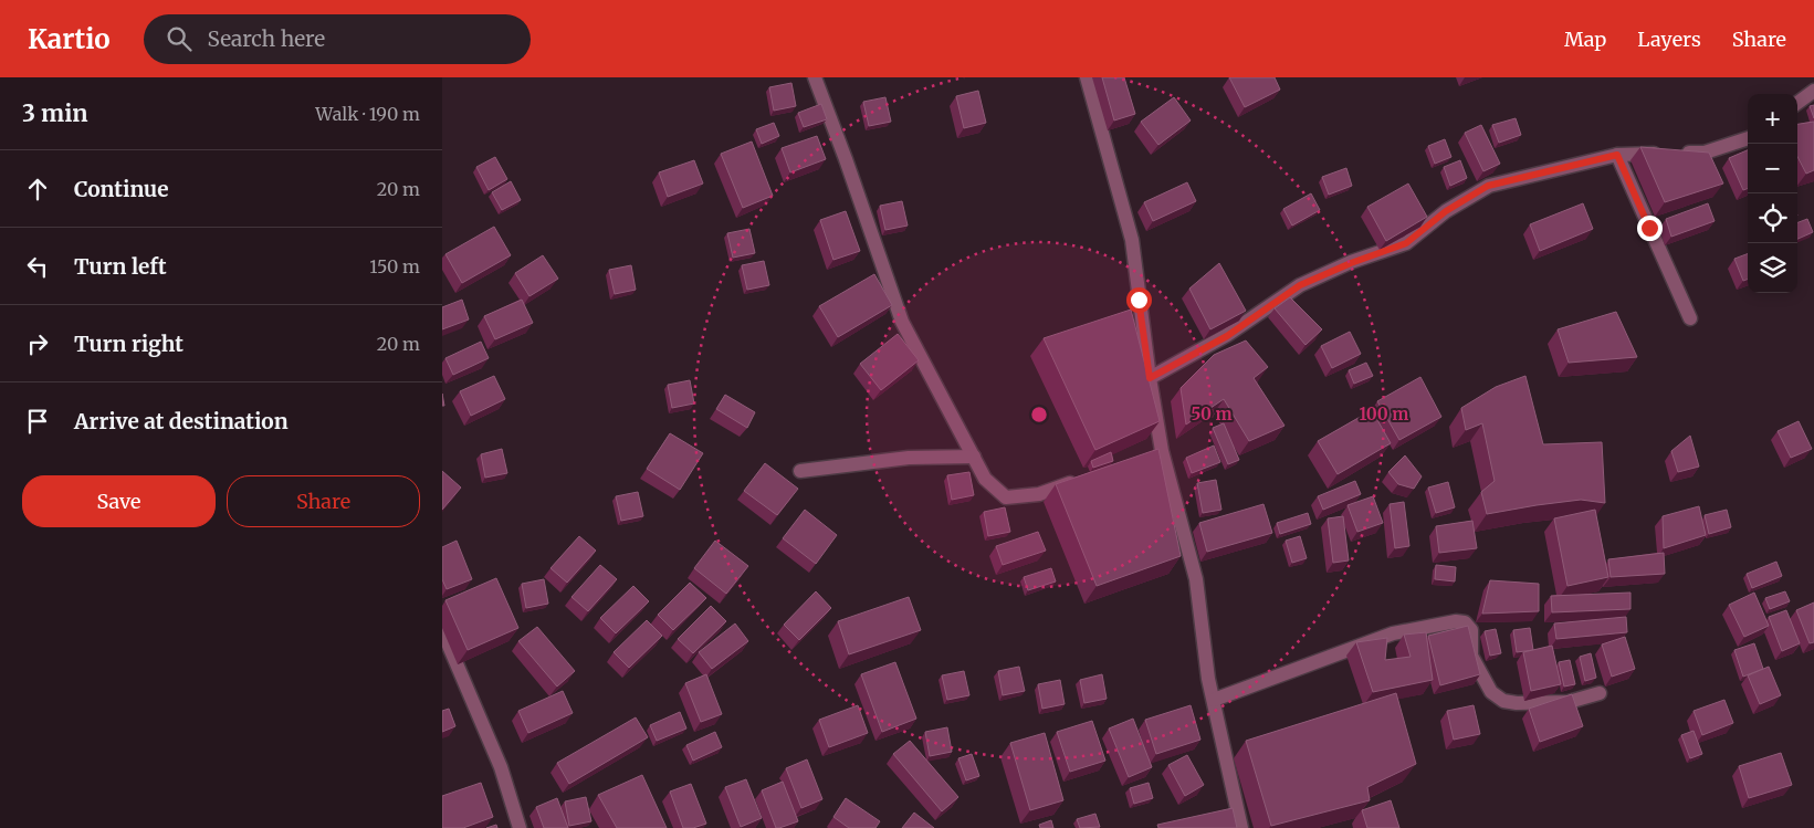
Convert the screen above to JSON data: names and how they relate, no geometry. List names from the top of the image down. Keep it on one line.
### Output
{"page":{"header":"Kartio","search":"Search here","nav":["Map","Layers","Share"],"heading":["3 min","Walk · 190 m"],"map_buttons":["+","−"],"list":[["Continue","20 m"],["Turn left","150 m"],["Turn right","20 m"],"Arrive at destination"],"buttons":["Save","Share"]},"rings":["50 m","100 m"]}
